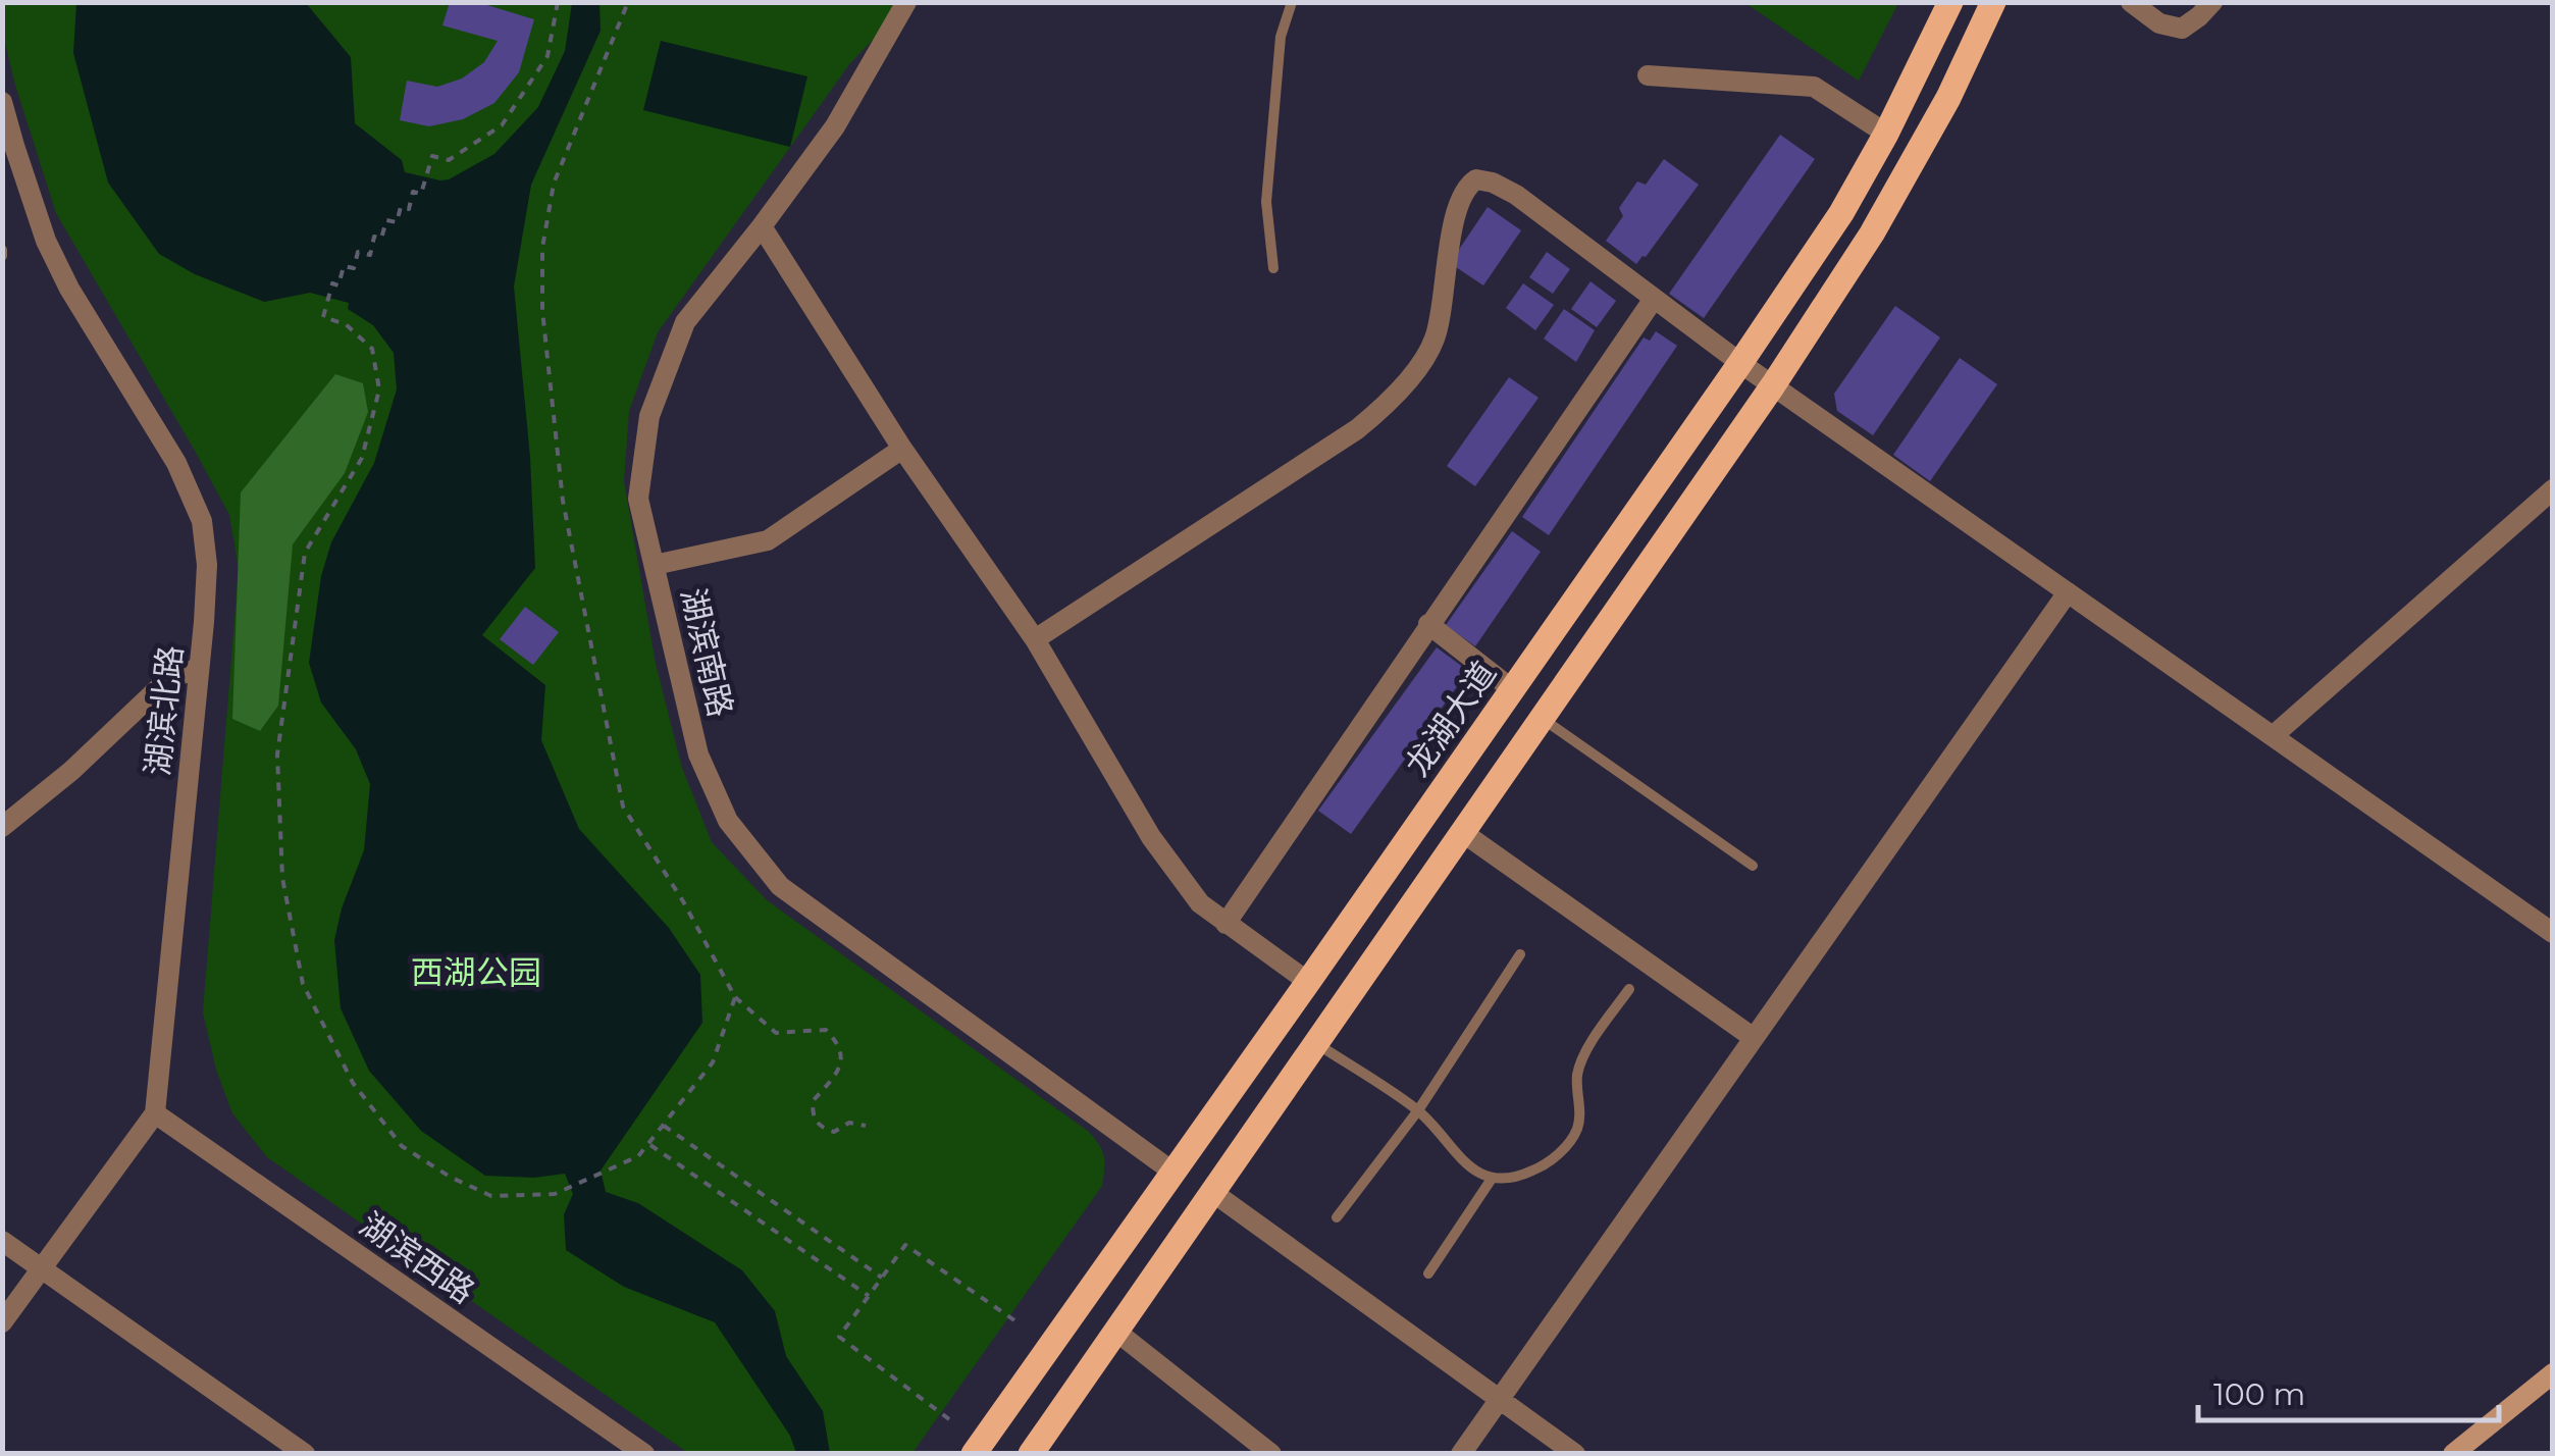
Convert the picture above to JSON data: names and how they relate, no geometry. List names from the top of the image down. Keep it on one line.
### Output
{"streets":{"main road":["龙湖大道"],"street":["湖滨南路","湖滨北路","湖滨西路"]},"crossings":[["湖滨南路","龙湖大道"],["湖滨北路","湖滨西路"]],"parks":["西湖公园"],"scale_bar":"100 m"}
